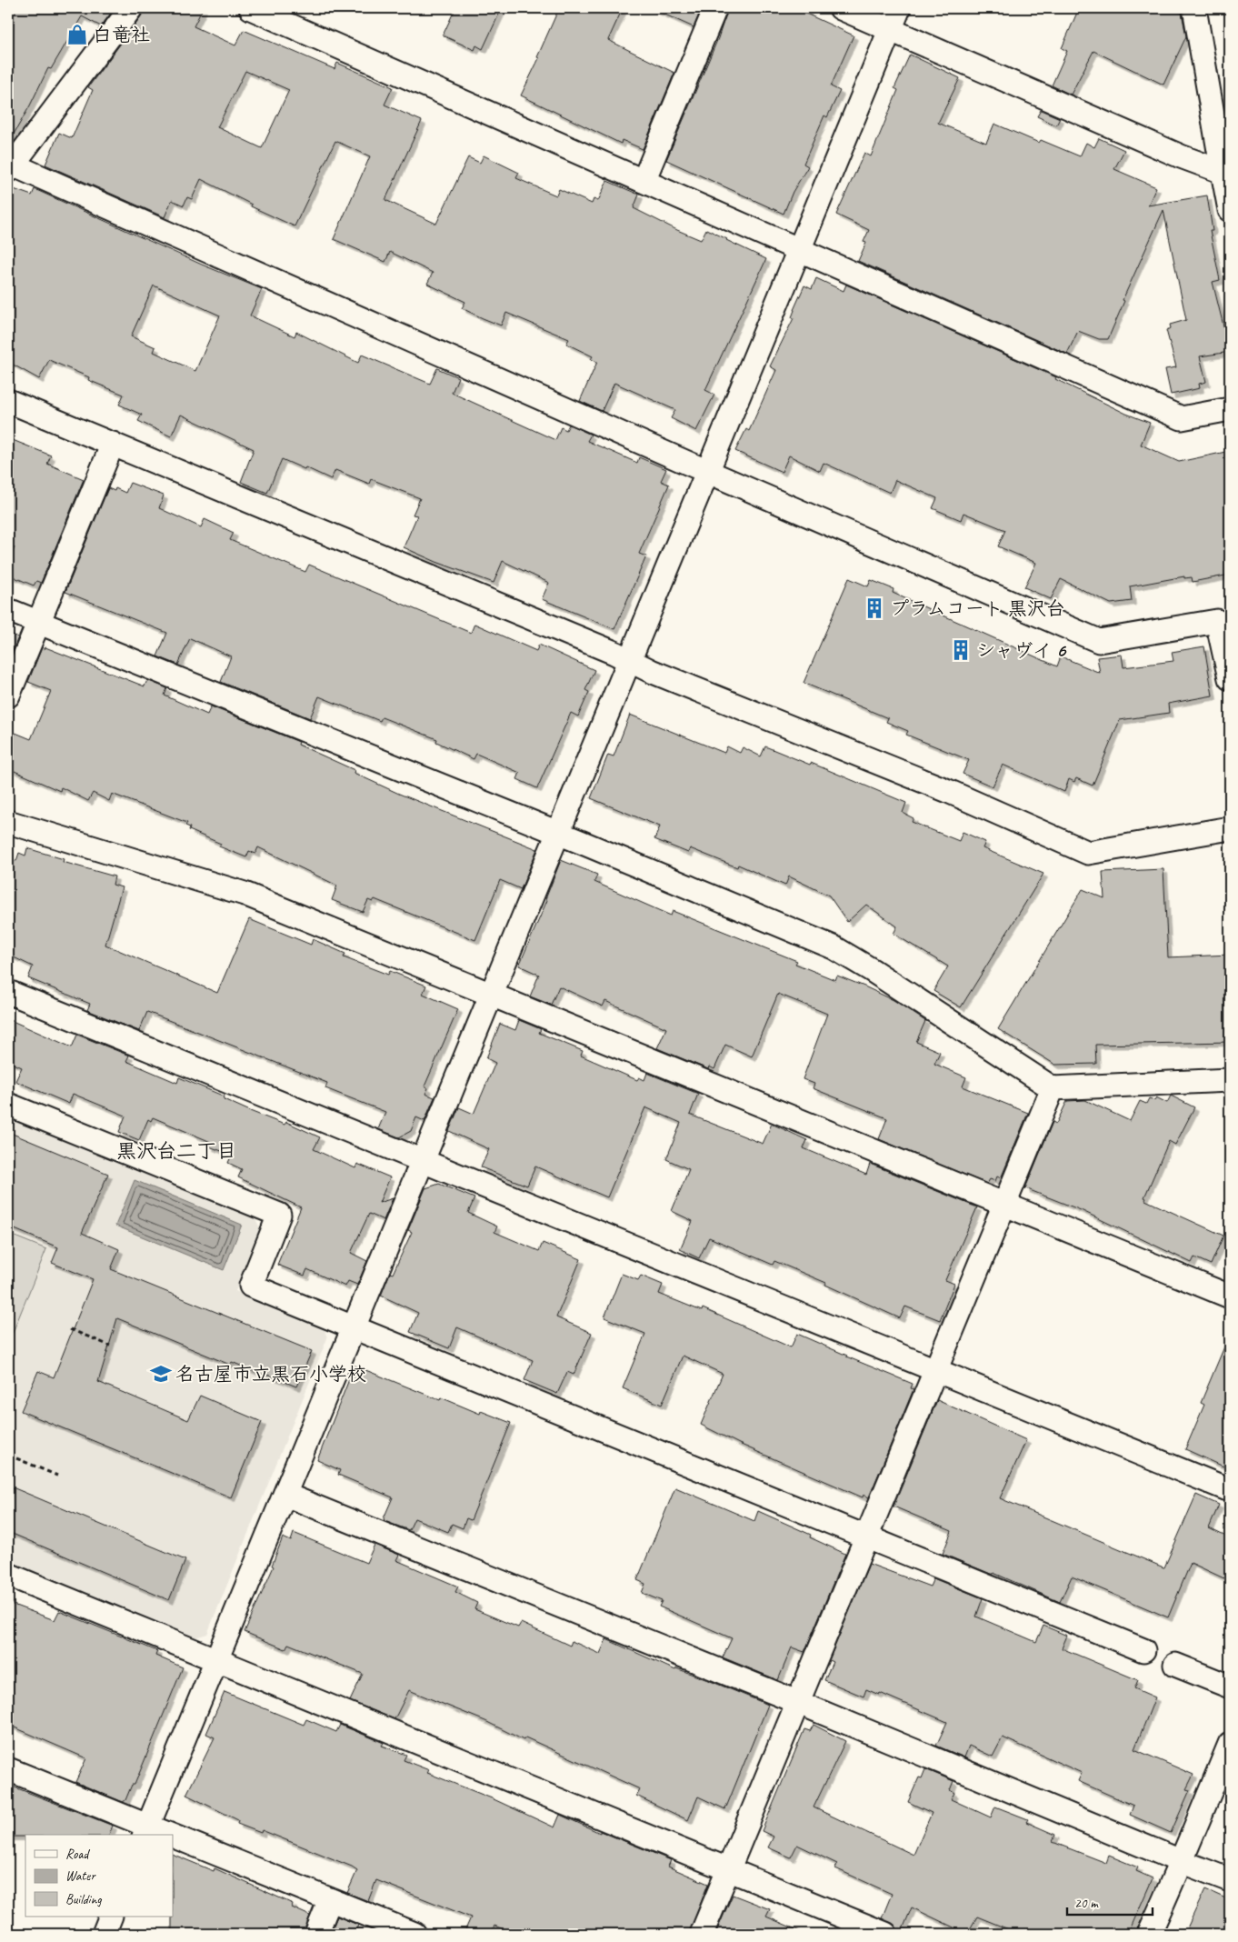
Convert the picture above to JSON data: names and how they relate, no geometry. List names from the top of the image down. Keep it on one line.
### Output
{"districts":["黒沢台二丁目"],"places":{"shop":["白竜社"],"building":["プラムコート 黒沢台","シャヴイ 6"],"school or university":["名古屋市立黒石小学校"]},"legend":["Road","Water","Building"],"scale_bar":"20 m"}
